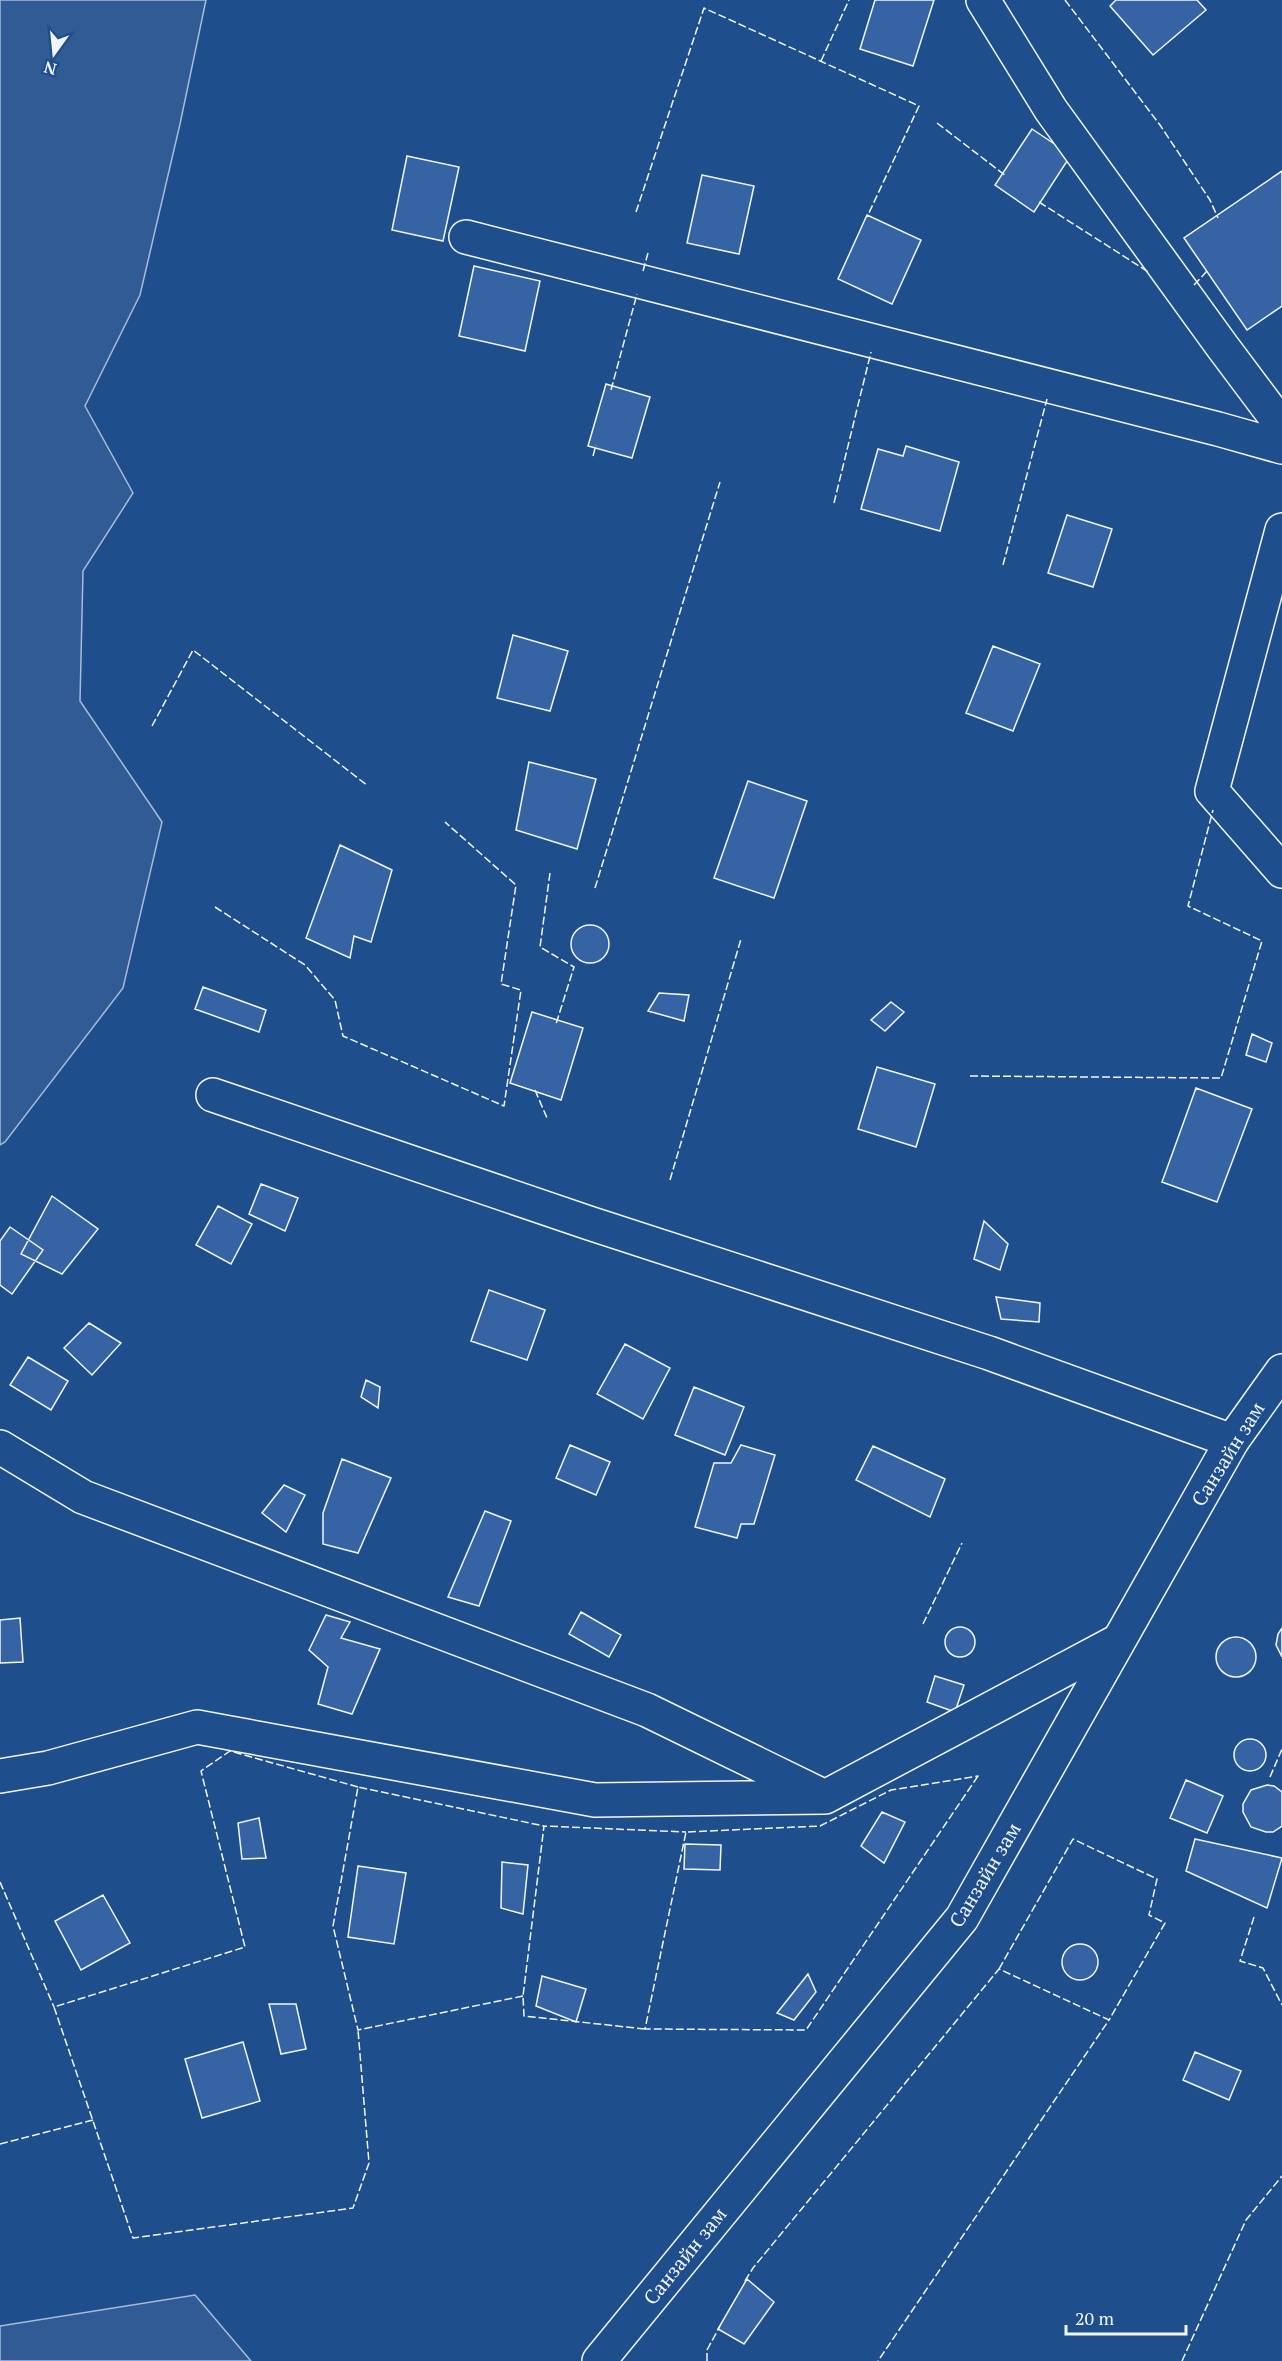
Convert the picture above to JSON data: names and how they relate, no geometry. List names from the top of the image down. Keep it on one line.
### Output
{"streets":{"street":["Санзайн зам"]},"scale_bar":"20 m","north":"bottom"}
